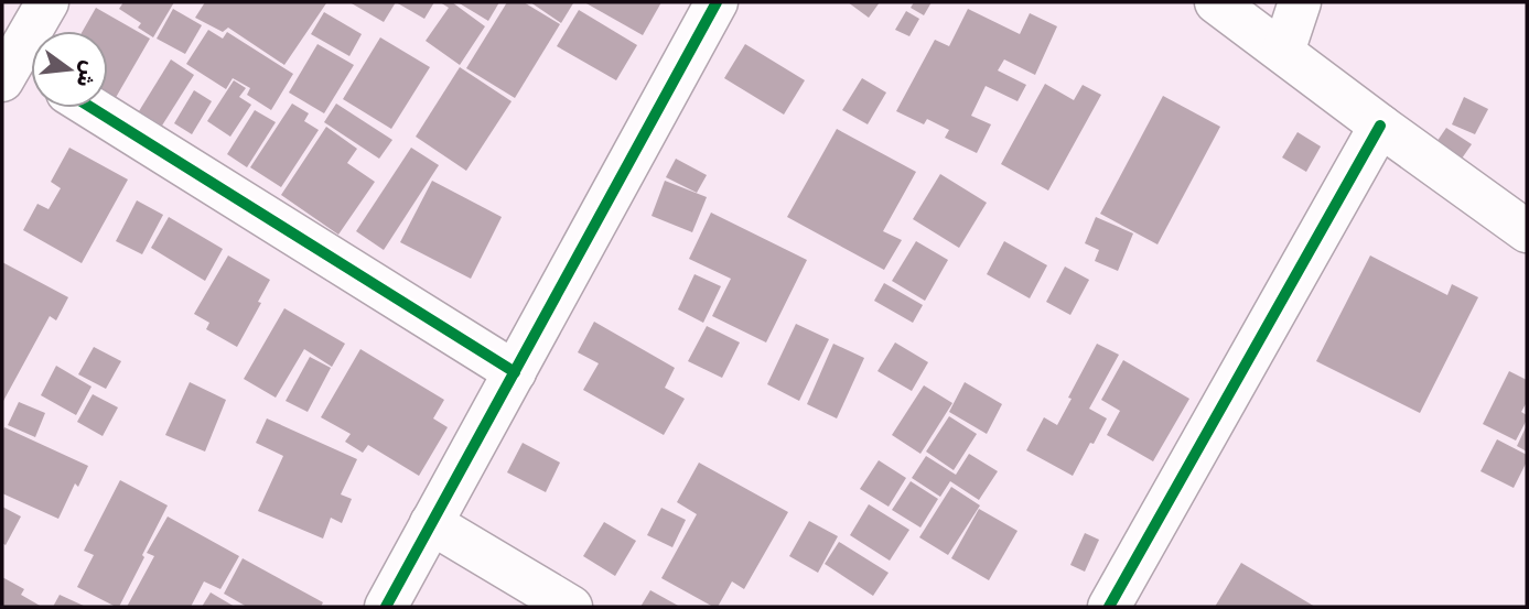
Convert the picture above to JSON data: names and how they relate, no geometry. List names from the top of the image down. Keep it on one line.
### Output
{"north":"right"}
